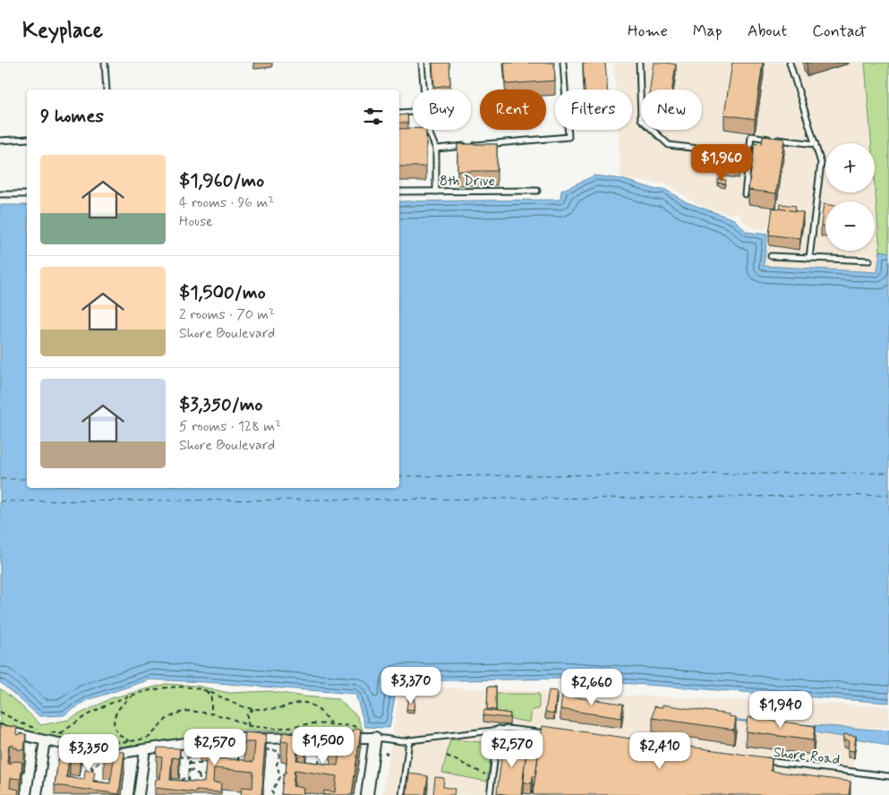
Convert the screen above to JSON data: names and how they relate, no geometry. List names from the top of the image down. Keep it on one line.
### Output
{"streets":{"lane":["8th Drive","Shore Road"]},"page":{"header":"Keyplace","nav":["Home","Map","About","Contact"],"chip":["Buy","Rent","Filters","New"],"heading":"9 homes","map_buttons":["+","−"],"list":[{"name":"$1,960/mo","note":"4 rooms · 96 m² · House"},{"name":"$1,500/mo","note":"2 rooms · 70 m² · Shore Boulevard"},{"name":"$3,350/mo","note":"5 rooms · 128 m² · Shore Boulevard"}],"price":["$1,960","$3,370","$2,660","$1,940","$1,500","$2,570","$2,570","$2,410","$3,350"]}}
